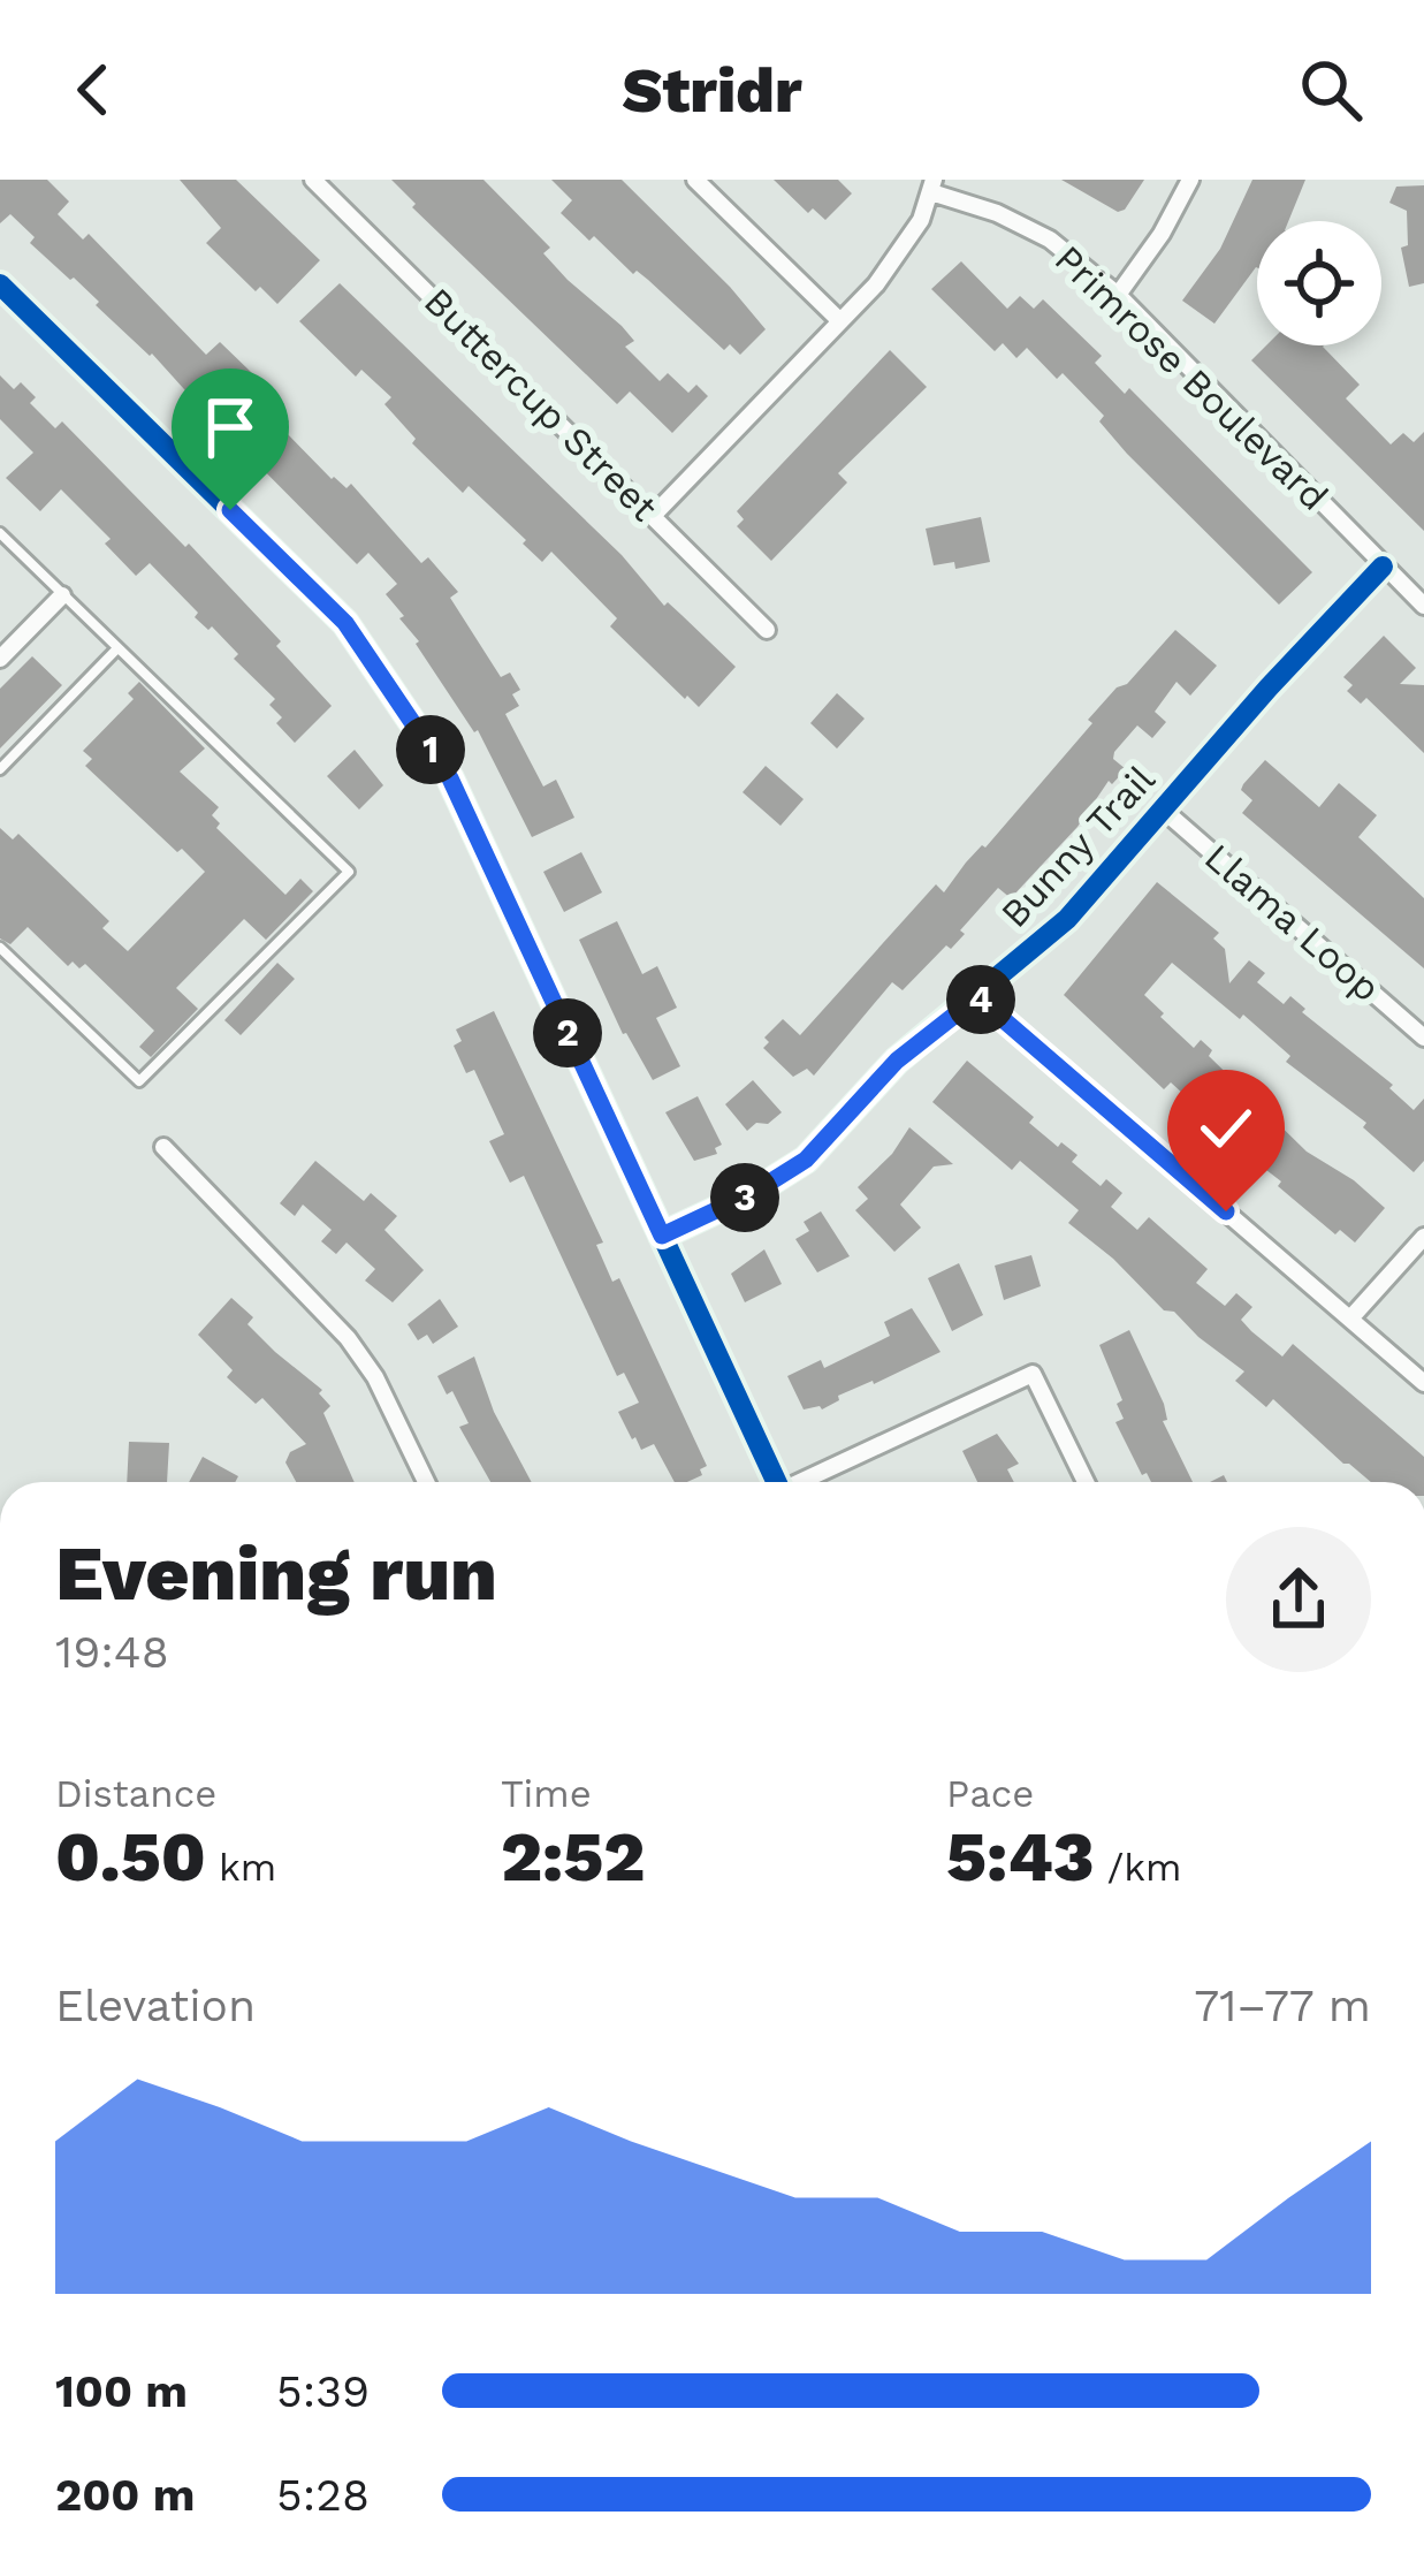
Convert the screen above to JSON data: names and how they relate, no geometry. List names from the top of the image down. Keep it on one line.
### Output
{"streets":{"street":["Primrose Boulevard","Buttercup Street","Bunny Trail","Llama Loop"]},"crossings":[["Primrose Boulevard","Bunny Trail"],["Bunny Trail","Llama Loop"]],"page":{"header":"Stridr","pins":["1","4","2","3"],"heading":["Evening run","19:48"],"stats":[["Distance","0.50 km"],["Time","2:52"],["Pace","5:43 /km"]],"chart":["Elevation","71–77 m"],"list":[{"name":"100 m","note":"5:39"},{"name":"200 m","note":"5:28"}]}}
